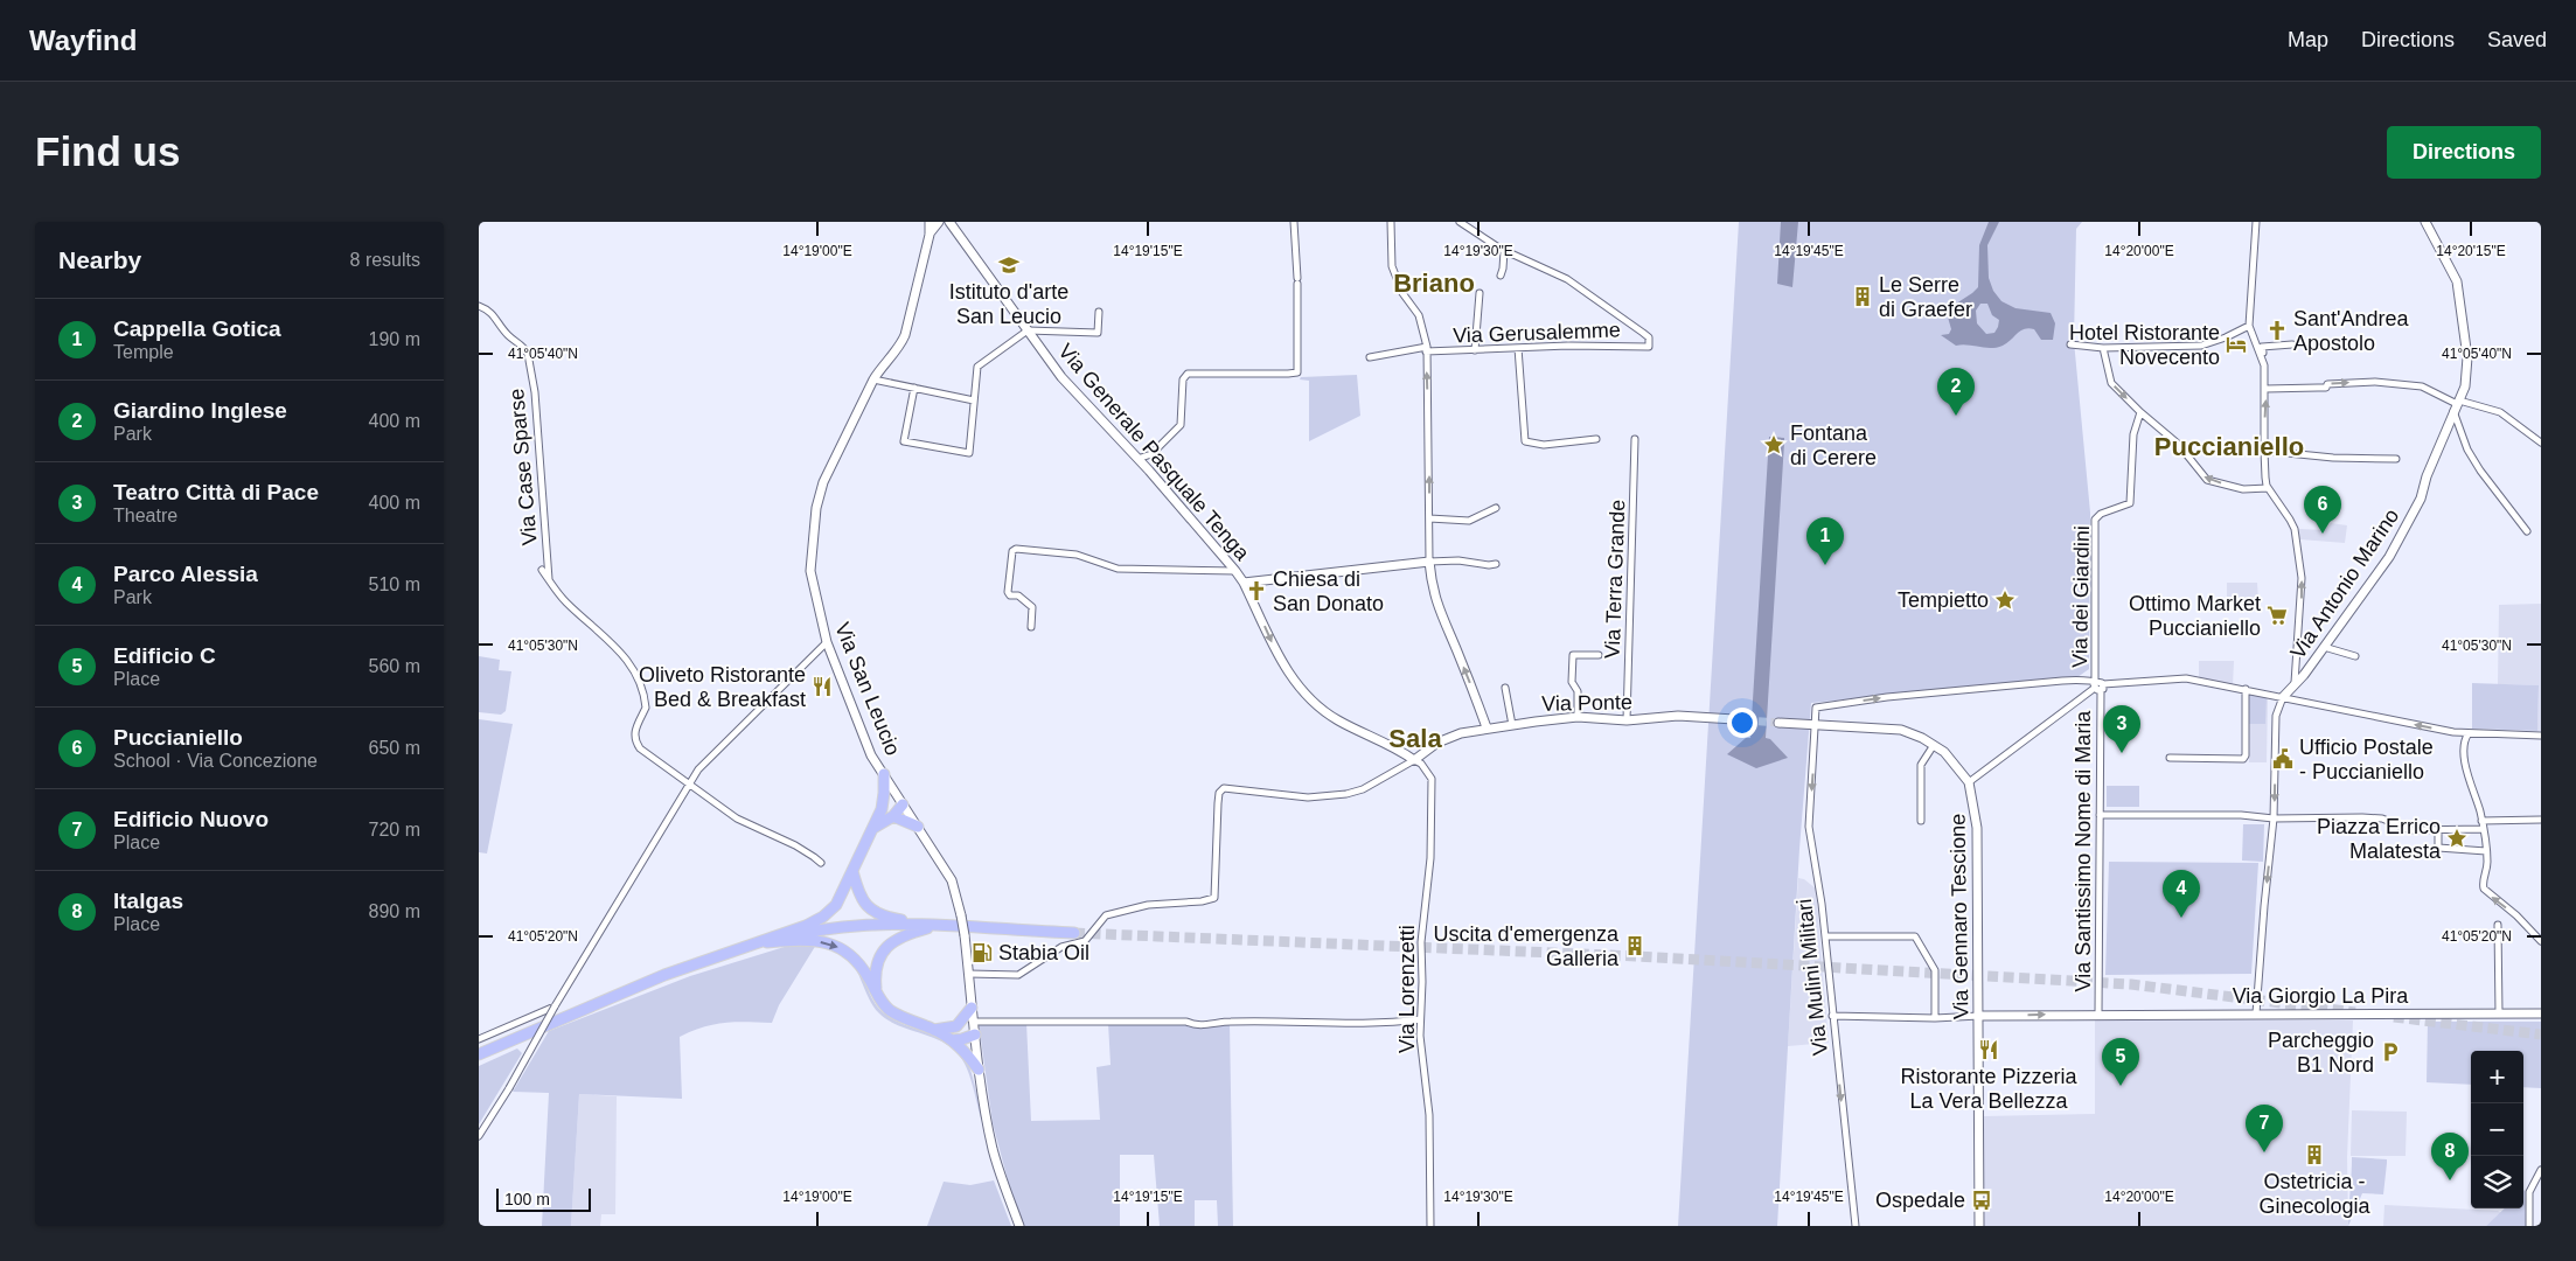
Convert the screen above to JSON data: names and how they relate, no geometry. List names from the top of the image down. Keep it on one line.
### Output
{"streets":{"street":["Via Gerusalemme","Via Generale Pasquale Tenga","Via Case Sparse","Via Terra Grande","Via Antonio Marino","Via dei Giardini","Via San Leucio","Via Ponte","Via Santissimo Nome di Maria","Via Gennaro Tescione","Via Mulini Militari","Via Lorenzetti","Via Giorgio La Pira"]},"crossings":[["Via Generale Pasquale Tenga","Via Ponte"],["Via Generale Pasquale Tenga","Via Lorenzetti"],["Via Terra Grande","Via Ponte"],["Via dei Giardini","Via Santissimo Nome di Maria"],["Via dei Giardini","Via Mulini Militari"],["Via Ponte","Via Lorenzetti"],["Via Santissimo Nome di Maria","Via Mulini Militari"],["Via Santissimo Nome di Maria","Via Giorgio La Pira"],["Via Gennaro Tescione","Via Mulini Militari"],["Via Gennaro Tescione","Via Giorgio La Pira"]],"districts":["Briano","Puccianiello","Sala"],"places":{"school or university":["Istituto d'arte San Leucio"],"building":["Le Serre di Graefer","Uscita d'emergenza Galleria","Ostetricia - Ginecologia"],"church":["Sant'Andrea Apostolo","Chiesa di San Donato"],"hotel":["Hotel Ristorante Novecento"],"place":["Fontana di Cerere","Tempietto","Piazza Errico Malatesta"],"supermarket":["Ottimo Market Puccianiello"],"restaurant":["Oliveto Ristorante Bed & Breakfast","Ristorante Pizzeria La Vera Bellezza"],"public building":["Ufficio Postale - Puccianiello"],"fuel station":["Stabia Oil"],"parking":["Parcheggio B1 Nord"],"bus stop":["Ospedale"]},"scale_bar":"100 m","page":{"header":"Wayfind","nav":["Map","Directions","Saved"],"buttons":"Directions","title":"Find us","heading":["Nearby","8 results"],"list":[{"mark":"1","name":"Cappella Gotica","note":"Temple","value":"190 m"},{"mark":"2","name":"Giardino Inglese","note":"Park","value":"400 m"},{"mark":"3","name":"Teatro Città di Pace","note":"Theatre","value":"400 m"},{"mark":"4","name":"Parco Alessia","note":"Park","value":"510 m"},{"mark":"5","name":"Edificio C","note":"Place","value":"560 m"},{"mark":"6","name":"Puccianiello","note":"School · Via Concezione","value":"650 m"},{"mark":"7","name":"Edificio Nuovo","note":"Place","value":"720 m"},{"mark":"8","name":"Italgas","note":"Place","value":"890 m"}],"pins":["2","6","1","3","4","5","7","8"],"map_buttons":["+","−"],"scale":"100 m"},"coordinates":["14°19'00\"E","14°19'15\"E","14°19'30\"E","14°19'45\"E","14°20'00\"E","14°20'15\"E","41°05'40\"N","41°05'30\"N","41°05'20\"N"]}
